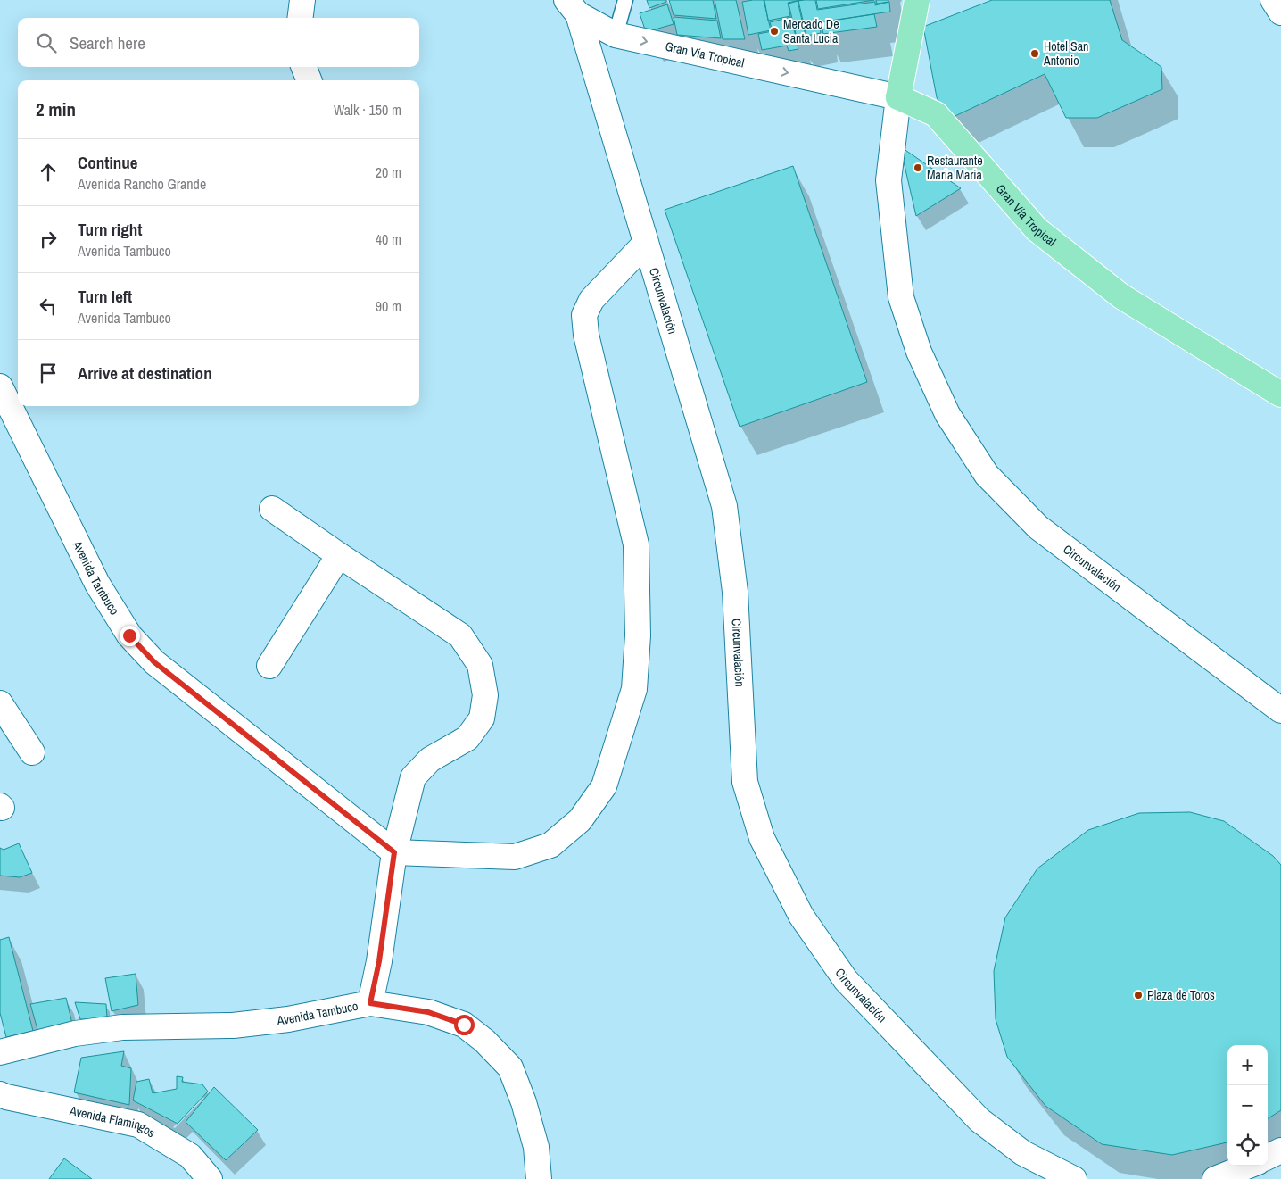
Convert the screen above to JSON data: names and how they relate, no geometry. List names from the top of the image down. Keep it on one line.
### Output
{"streets":{"main road":["Gran Vía Tropical"],"street":["Circunvalación","Avenida Tambuco","Avenida Flamingos"]},"crossings":[["Gran Vía Tropical","Circunvalación"]],"places":["Mercado De Santa Lucia","Hotel San Antonio","Restaurante Maria Maria","Plaza de Toros"],"page":{"search":"Search here","heading":["2 min","Walk · 150 m"],"list":[["Continue","Avenida Rancho Grande","20 m"],["Turn right","Avenida Tambuco","40 m"],["Turn left","Avenida Tambuco","90 m"],"Arrive at destination"],"map_buttons":["+","−"]}}
